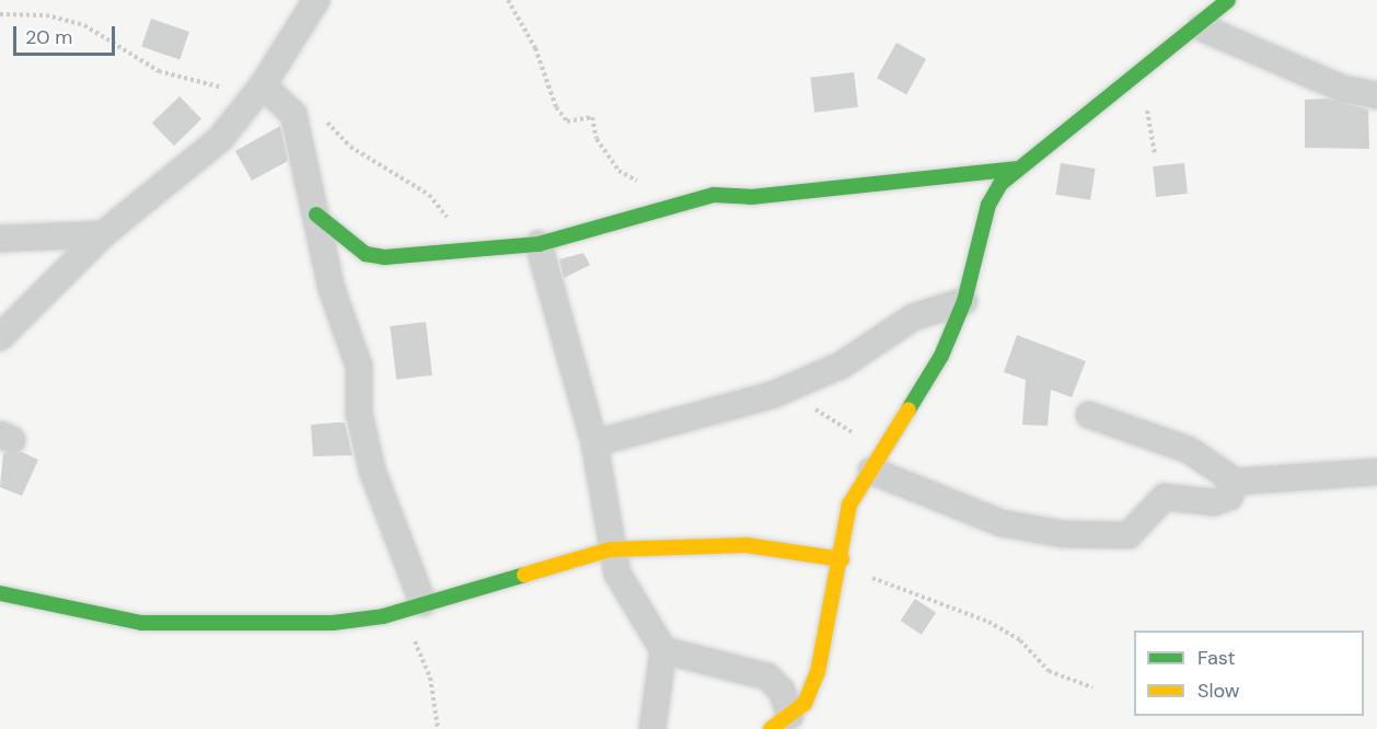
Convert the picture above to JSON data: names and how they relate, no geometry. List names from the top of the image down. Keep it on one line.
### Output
{"legend":["Fast","Slow"],"scale_bar":"20 m"}
